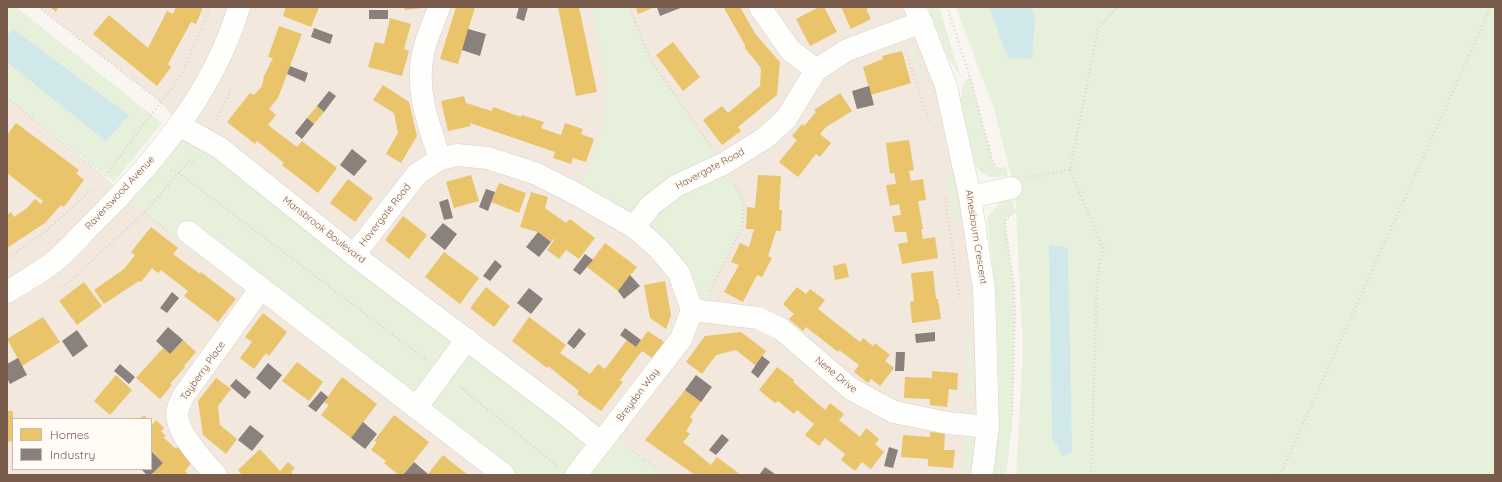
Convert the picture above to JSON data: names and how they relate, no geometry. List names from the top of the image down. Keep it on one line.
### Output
{"streets":{"street":["Havergate Road","Ravenswood Avenue","Mansbrook Boulevard","Alnesbourn Crescent","Tayberry Place","Nene Drive","Breydon Way"]},"crossings":[["Havergate Road","Mansbrook Boulevard"],["Havergate Road","Alnesbourn Crescent"],["Havergate Road","Nene Drive"],["Havergate Road","Breydon Way"],["Ravenswood Avenue","Mansbrook Boulevard"],["Mansbrook Boulevard","Breydon Way"],["Alnesbourn Crescent","Nene Drive"],["Nene Drive","Breydon Way"]],"legend":["Homes","Industry"]}
